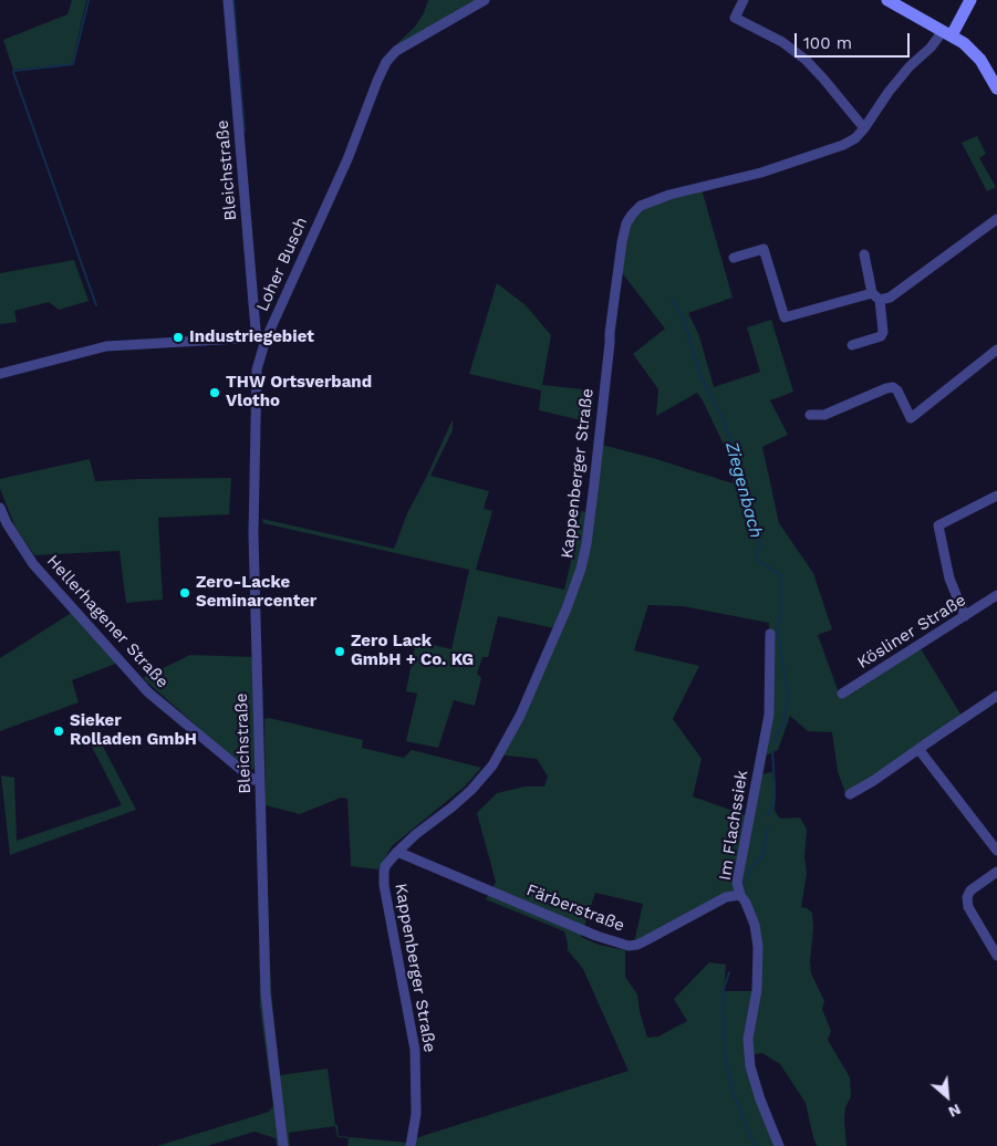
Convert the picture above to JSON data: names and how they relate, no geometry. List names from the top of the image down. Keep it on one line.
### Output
{"streets":{"street":["Bleichstraße","Loher Busch","Kappenberger Straße","Hellerhagener Straße","Kösliner Straße","Im Flachssiek","Färberstraße"]},"crossings":[["Bleichstraße","Loher Busch"],["Bleichstraße","Hellerhagener Straße"],["Kappenberger Straße","Färberstraße"],["Im Flachssiek","Färberstraße"]],"water":["Ziegenbach"],"places":["Industriegebiet","THW Ortsverband Vlotho","Zero-Lacke Seminarcenter","Zero Lack GmbH + Co. KG","Sieker Rolladen GmbH"],"scale_bar":"100 m","north":"bottom right"}
